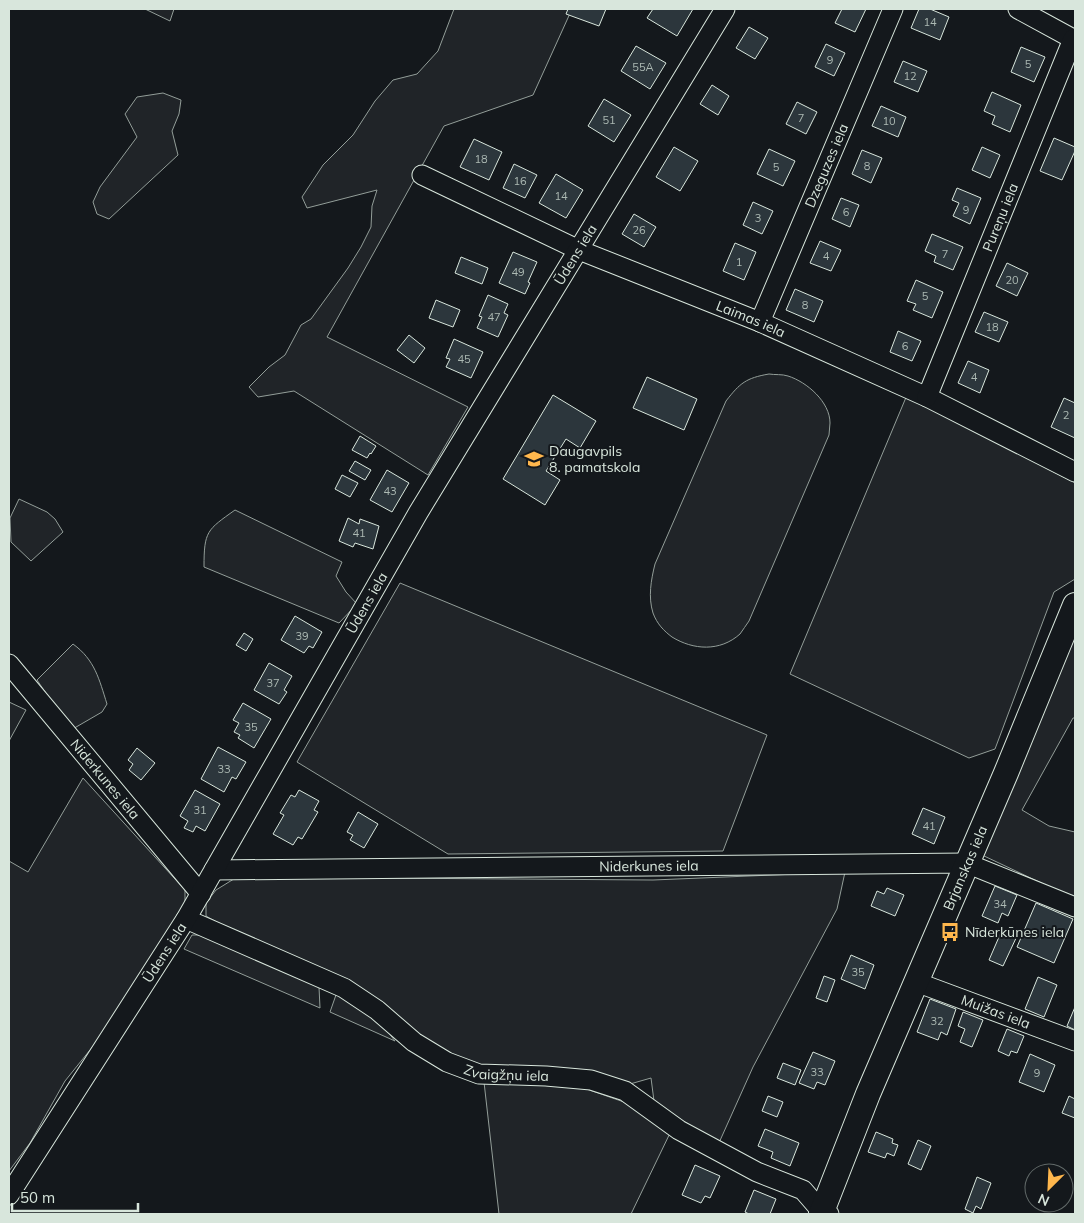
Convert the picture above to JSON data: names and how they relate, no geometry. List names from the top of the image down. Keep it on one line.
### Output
{"streets":{"main road":["Brjanskas iela"],"street":["Dzeguzes iela","Pureņu iela","Ūdens iela","Laimas iela","Niderkunes iela","Muižas iela","Zvaigžņu iela"]},"crossings":[["Dzeguzes iela","Laimas iela"],["Pureņu iela","Laimas iela"],["Ūdens iela","Laimas iela"],["Ūdens iela","Niderkunes iela"],["Ūdens iela","Zvaigžņu iela"],["Niderkunes iela","Brjanskas iela"],["Brjanskas iela","Muižas iela"],["Brjanskas iela","Zvaigžņu iela"]],"places":{"school or university":["Daugavpils 8. pamatskola"],"bus stop":["Nīderkūnes iela"]},"house_numbers":["14","9","5","55A","12","7","51","10","18","8","5","16","14","9","6","3","26","7","4","1","49","20","5","8","47","18","6","45","4","2","43","41","39","37","35","33","31","41","34","35","32","33","9"],"scale_bar":"50 m","north":"bottom left"}
